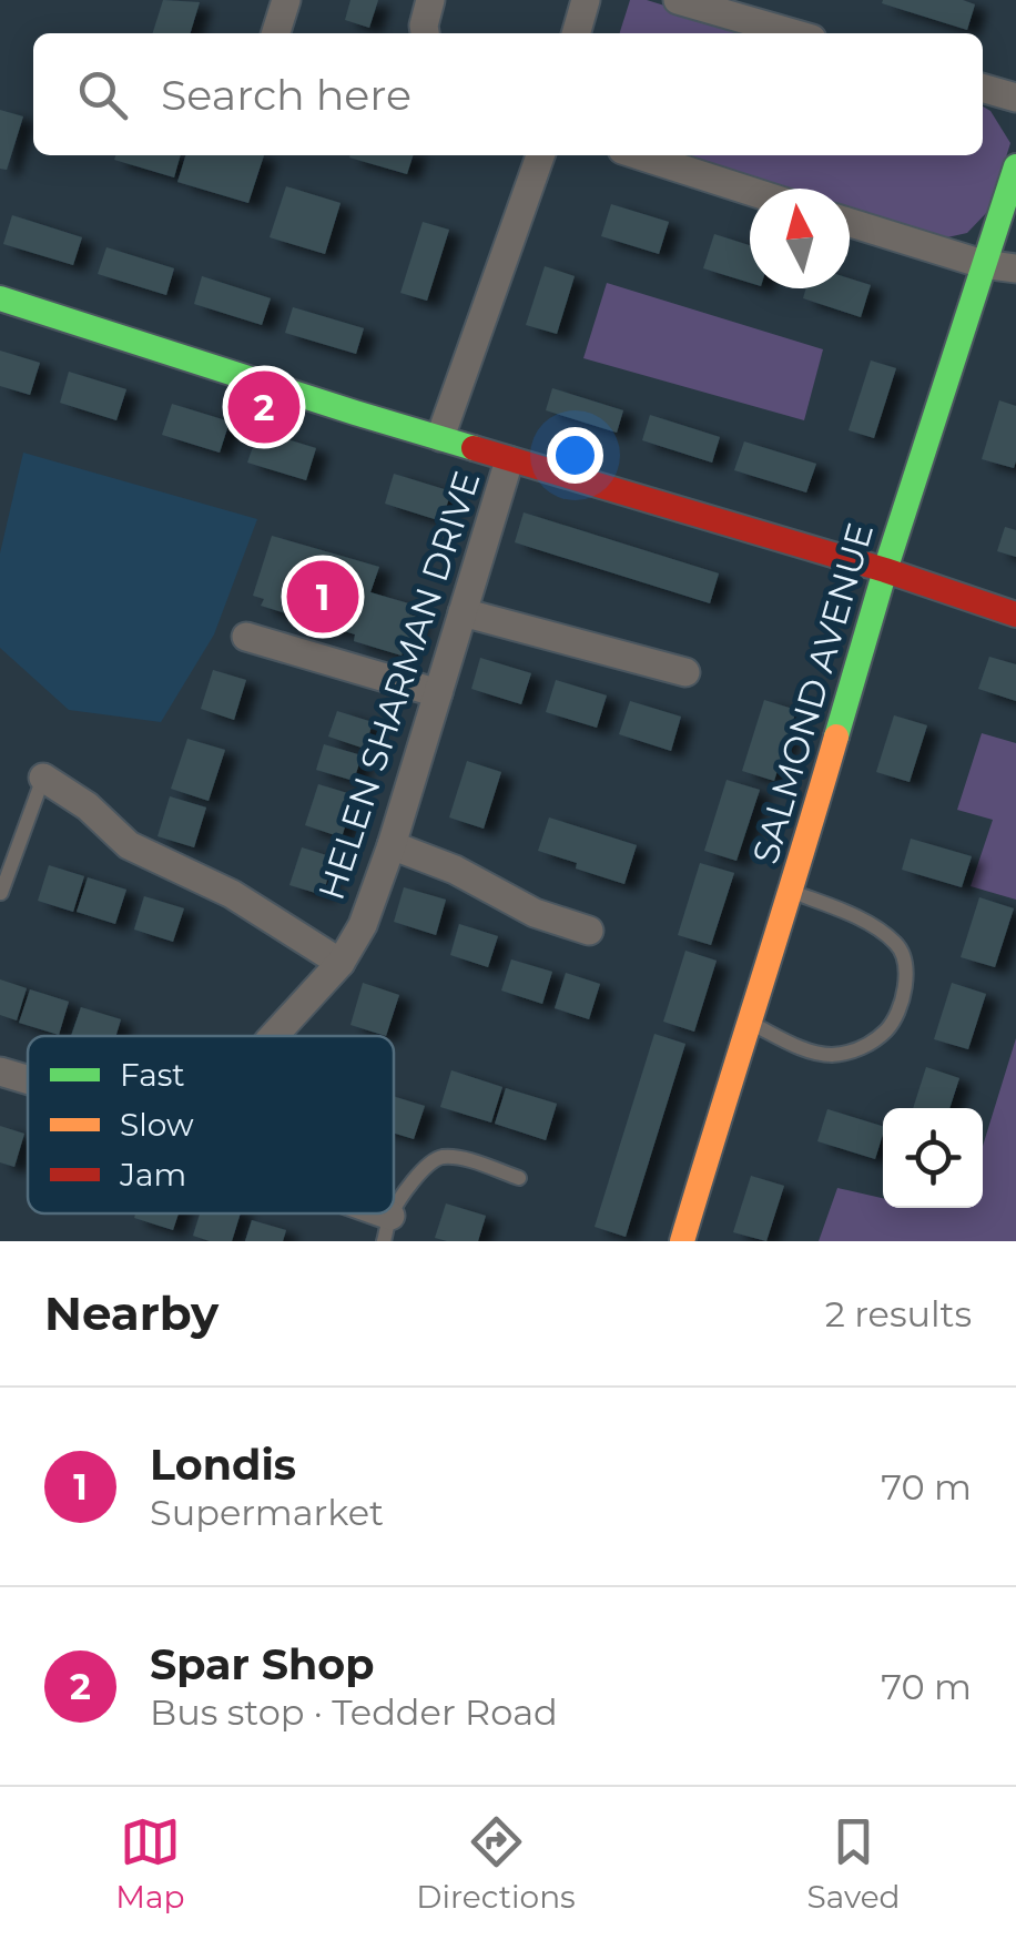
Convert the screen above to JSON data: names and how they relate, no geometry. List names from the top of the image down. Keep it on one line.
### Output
{"streets":{"street":["HELEN SHARMAN DRIVE","SALMOND AVENUE"]},"legend":["Fast","Slow","Jam"],"north":"top","page":{"search":"Search here","pins":["2","1"],"heading":["Nearby","2 results"],"list":[{"mark":"1","name":"Londis","note":"Supermarket","value":"70 m"},{"mark":"2","name":"Spar Shop","note":"Bus stop · Tedder Road","value":"70 m"}],"nav":["Map","Directions","Saved"]}}
